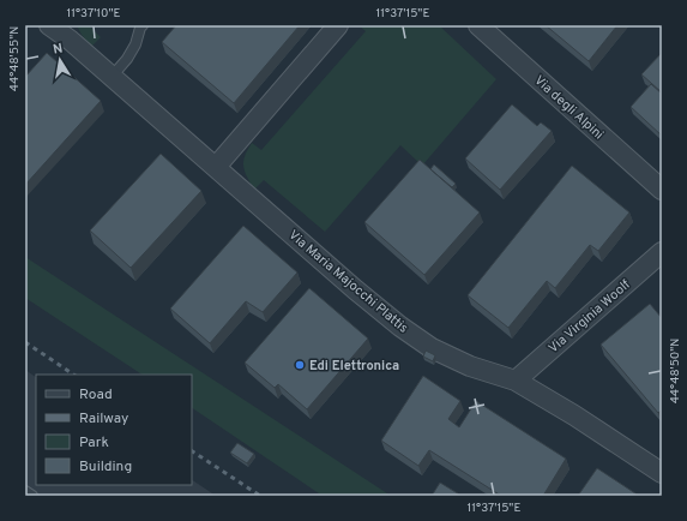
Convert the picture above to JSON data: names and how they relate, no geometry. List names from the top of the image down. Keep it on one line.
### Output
{"streets":{"street":["Via degli Alpini","Via Maria Majocchi Plattis","Via Virginia Woolf"]},"crossings":[["Via Maria Majocchi Plattis","Via Virginia Woolf"]],"places":["Edi Elettronica"],"legend":["Road","Railway","Park","Building"],"north":"top","coordinates":["11°37'10\"E","11°37'15\"E","44°48'55\"N","44°48'50\"N"]}
